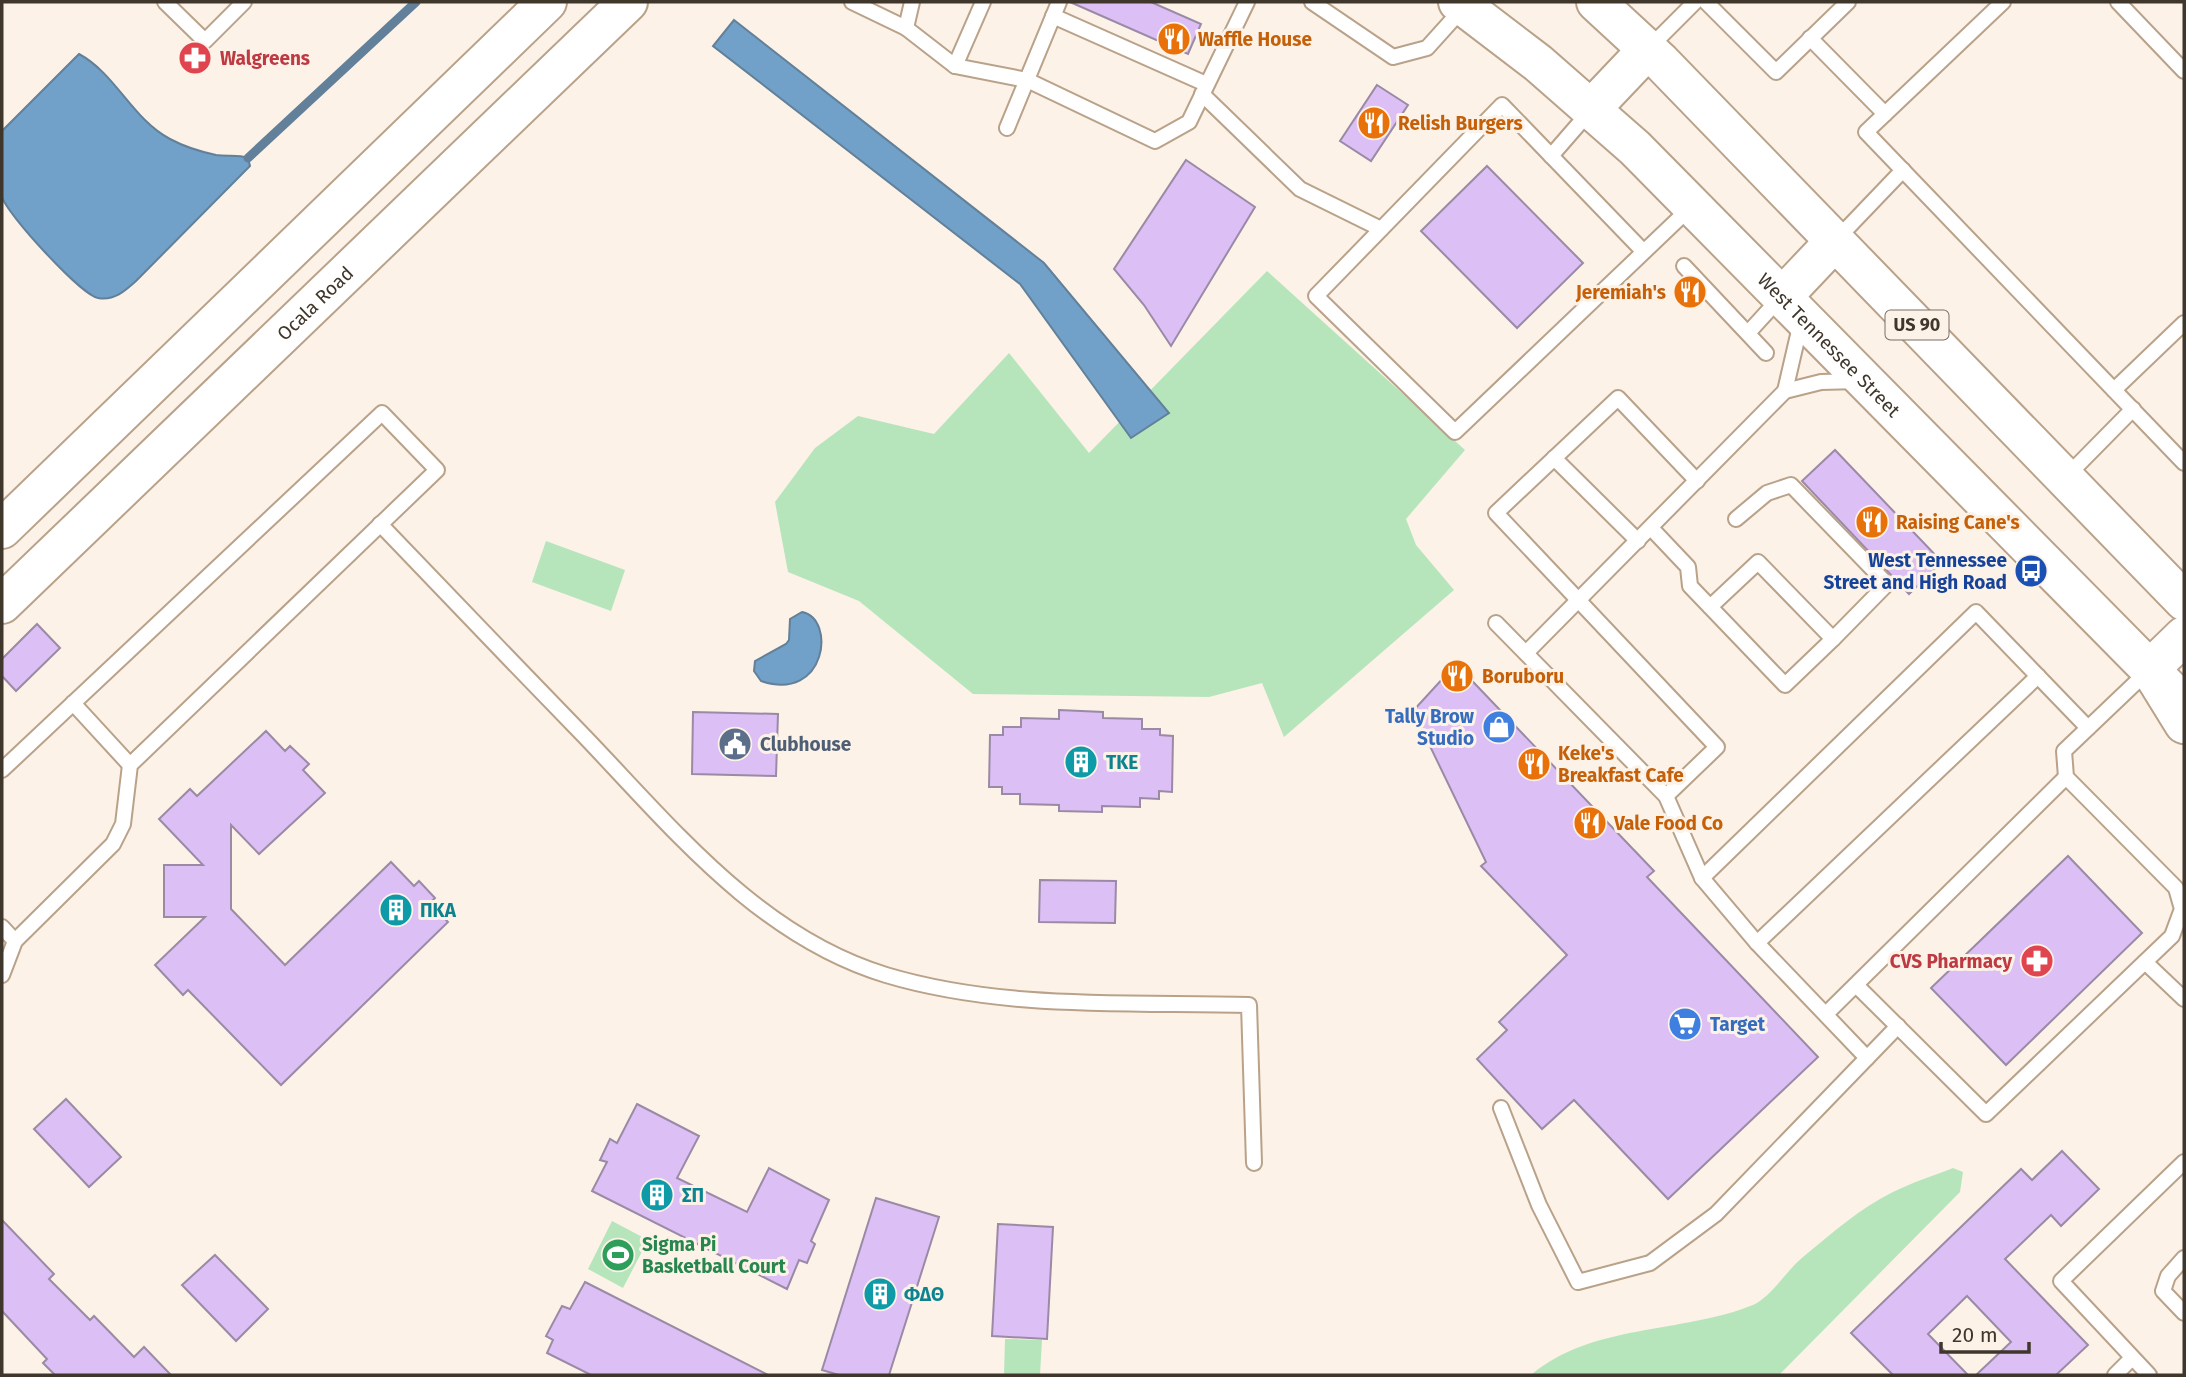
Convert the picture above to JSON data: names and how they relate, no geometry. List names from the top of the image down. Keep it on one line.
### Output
{"streets":{"main road":["Ocala Road","US 90","West Tennessee Street"]},"places":{"restaurant":["Waffle House","Relish Burgers","Jeremiah's","Raising Cane's","Boruboru","Keke's Breakfast Cafe","Vale Food Co"],"pharmacy":["Walgreens","CVS Pharmacy"],"bus stop":["West Tennessee Street and High Road"],"shop":["Tally Brow Studio"],"public building":["Clubhouse"],"building":["TKE","ΠΚΑ","ΣΠ","ΦΔΘ"],"supermarket":["Target"],"sports":["Sigma Pi Basketball Court"]},"scale_bar":"20 m"}
